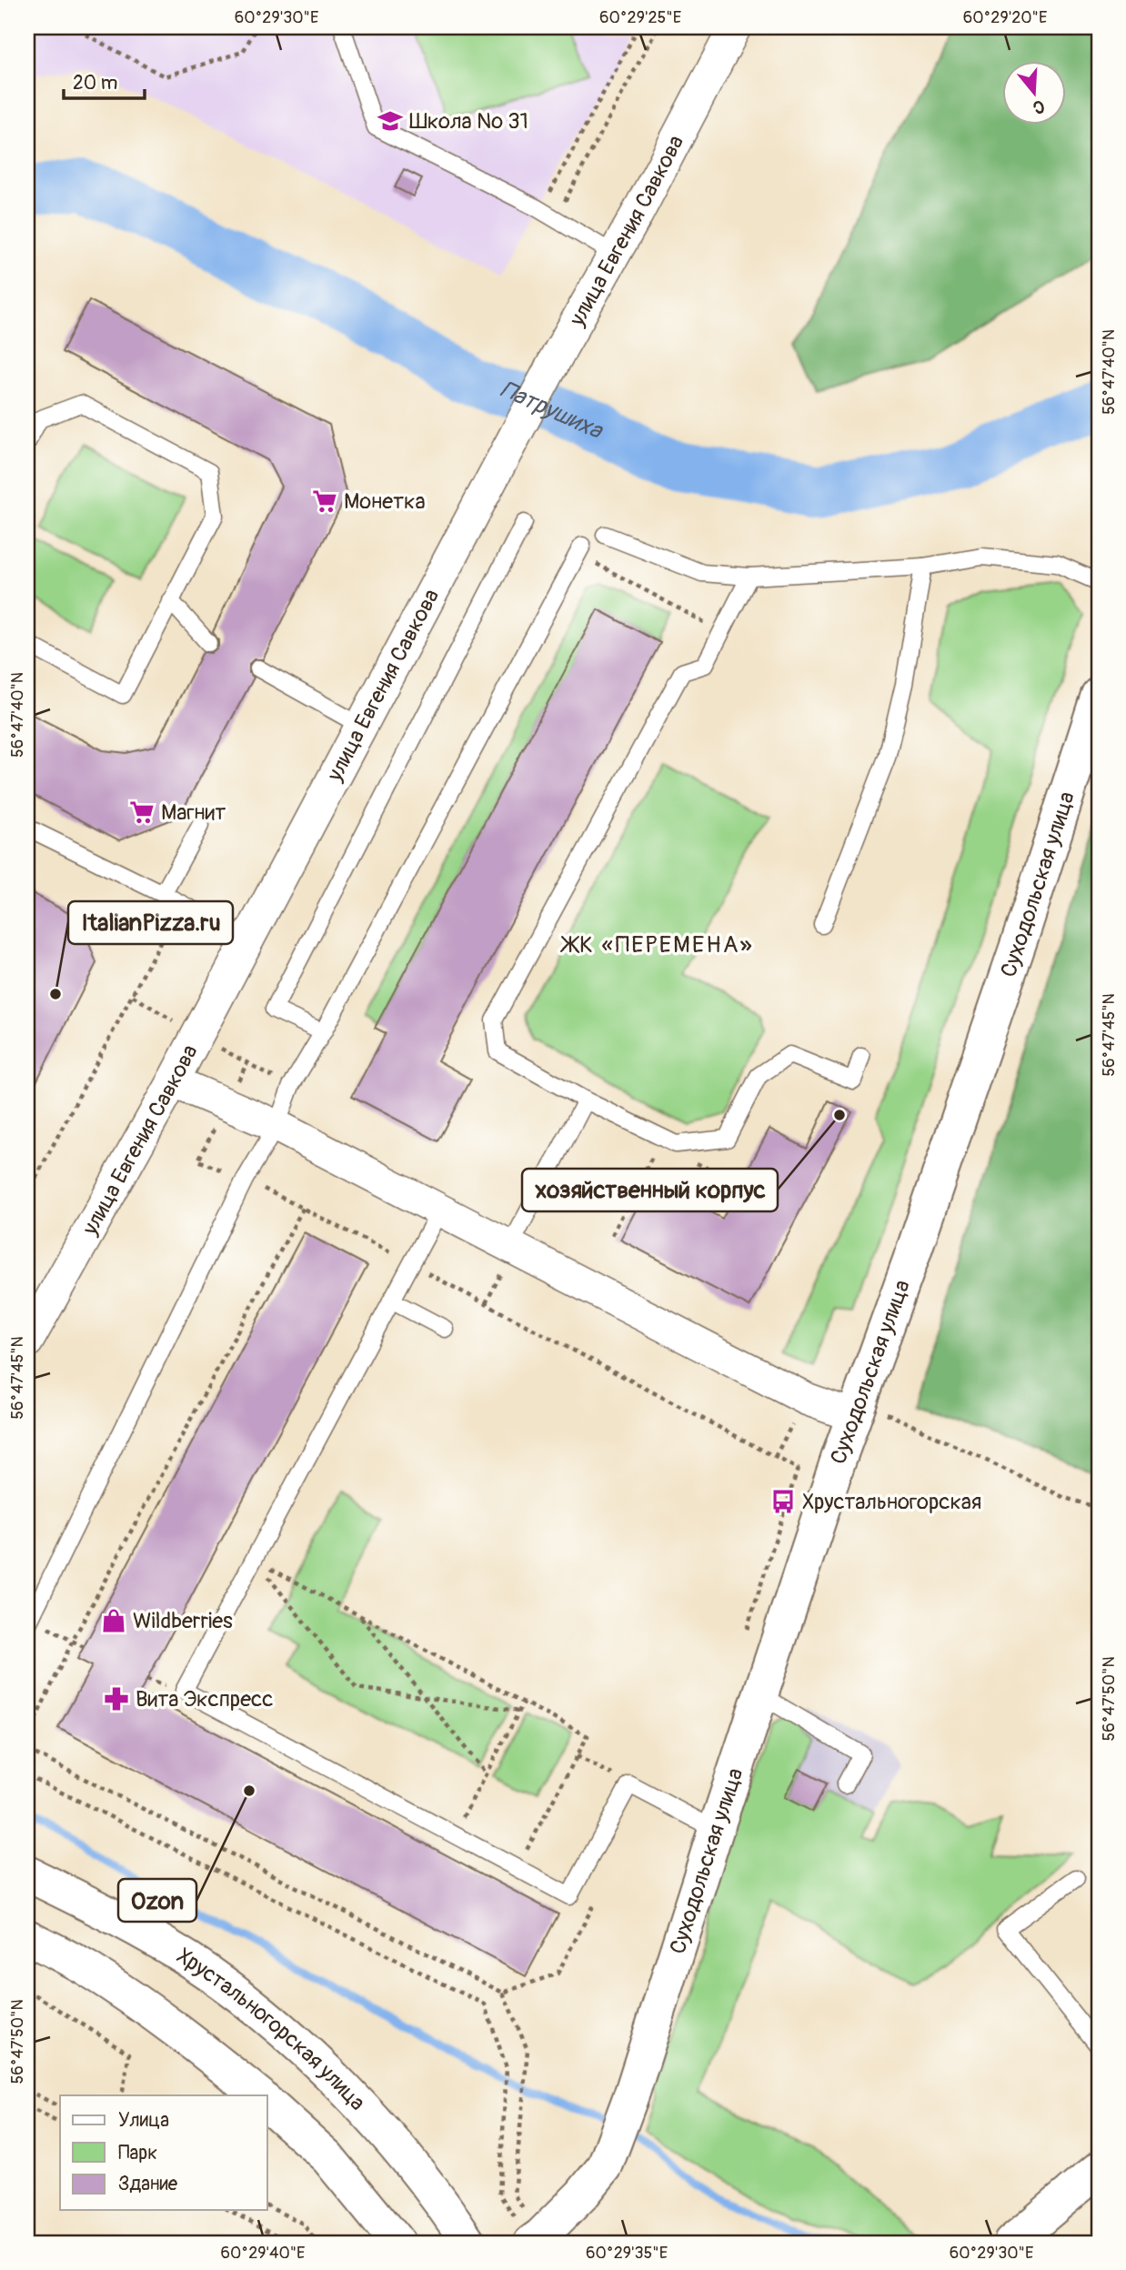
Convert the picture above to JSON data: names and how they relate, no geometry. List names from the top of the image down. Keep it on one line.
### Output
{"streets":{"main road":["Суходольская улица","Хрустальногорская улица"],"street":["улица Евгения Савкова"]},"districts":["ЖК «ПЕРЕМЕНА»"],"water":["Патрушиха"],"places":{"school or university":["Школа № 31"],"supermarket":["Монетка","Магнит"],"other":["ItalianPizza.ru","хозяйственный корпус","Ozon"],"bus stop":["Хрустальногорская"],"shop":["Wildberries"],"pharmacy":["Вита Экспресс"]},"legend":["Улица","Парк","Здание"],"scale_bar":"20 m","north":"bottom","coordinates":["60°29'30\"E","60°29'25\"E","60°29'20\"E","56°47'40\"N","56°47'45\"N","56°47'50\"N","60°29'40\"E","60°29'35\"E"]}
